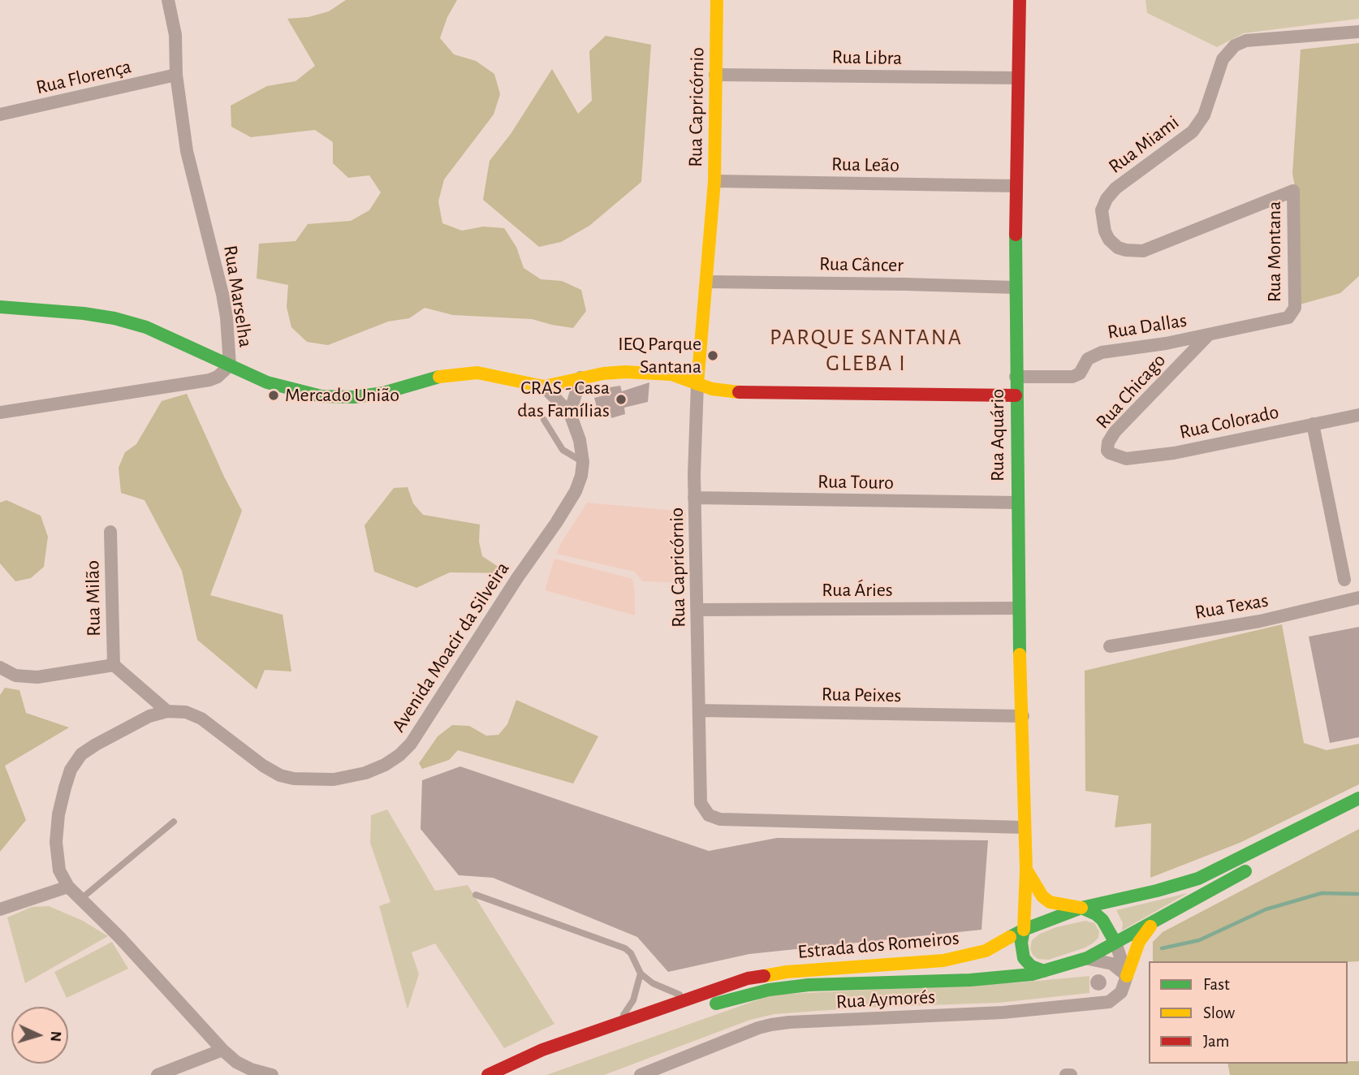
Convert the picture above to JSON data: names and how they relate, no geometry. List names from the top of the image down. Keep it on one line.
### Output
{"streets":{"street":["Rua Libra","Rua Florença","Rua Capricórnio","Rua Miami","Rua Leão","Rua Montana","Rua Câncer","Rua Marselha","Rua Dallas","Rua Chicago","Rua Colorado","Rua Aquário","Rua Touro","Rua Áries","Rua Milão","Rua Texas","Avenida Moacir da Silveira","Rua Peixes","Estrada dos Romeiros","Rua Aymorés"]},"crossings":[["Rua Libra","Rua Capricórnio"],["Rua Libra","Rua Aquário"],["Rua Florença","Rua Marselha"],["Rua Capricórnio","Rua Leão"],["Rua Capricórnio","Rua Câncer"],["Rua Capricórnio","Rua Aquário"],["Rua Capricórnio","Rua Touro"],["Rua Capricórnio","Rua Áries"],["Rua Capricórnio","Rua Peixes"],["Rua Miami","Rua Montana"],["Rua Leão","Rua Aquário"],["Rua Montana","Rua Dallas"],["Rua Câncer","Rua Aquário"],["Rua Dallas","Rua Chicago"],["Rua Dallas","Rua Aquário"],["Rua Chicago","Rua Colorado"],["Rua Aquário","Rua Touro"],["Rua Aquário","Rua Áries"],["Rua Aquário","Rua Peixes"],["Rua Aquário","Estrada dos Romeiros"]],"districts":["PARQUE SANTANA GLEBA I"],"places":["IEQ Parque Santana","Mercado União","CRAS - Casa das Famílias"],"legend":["Fast","Slow","Jam"],"north":"right"}
